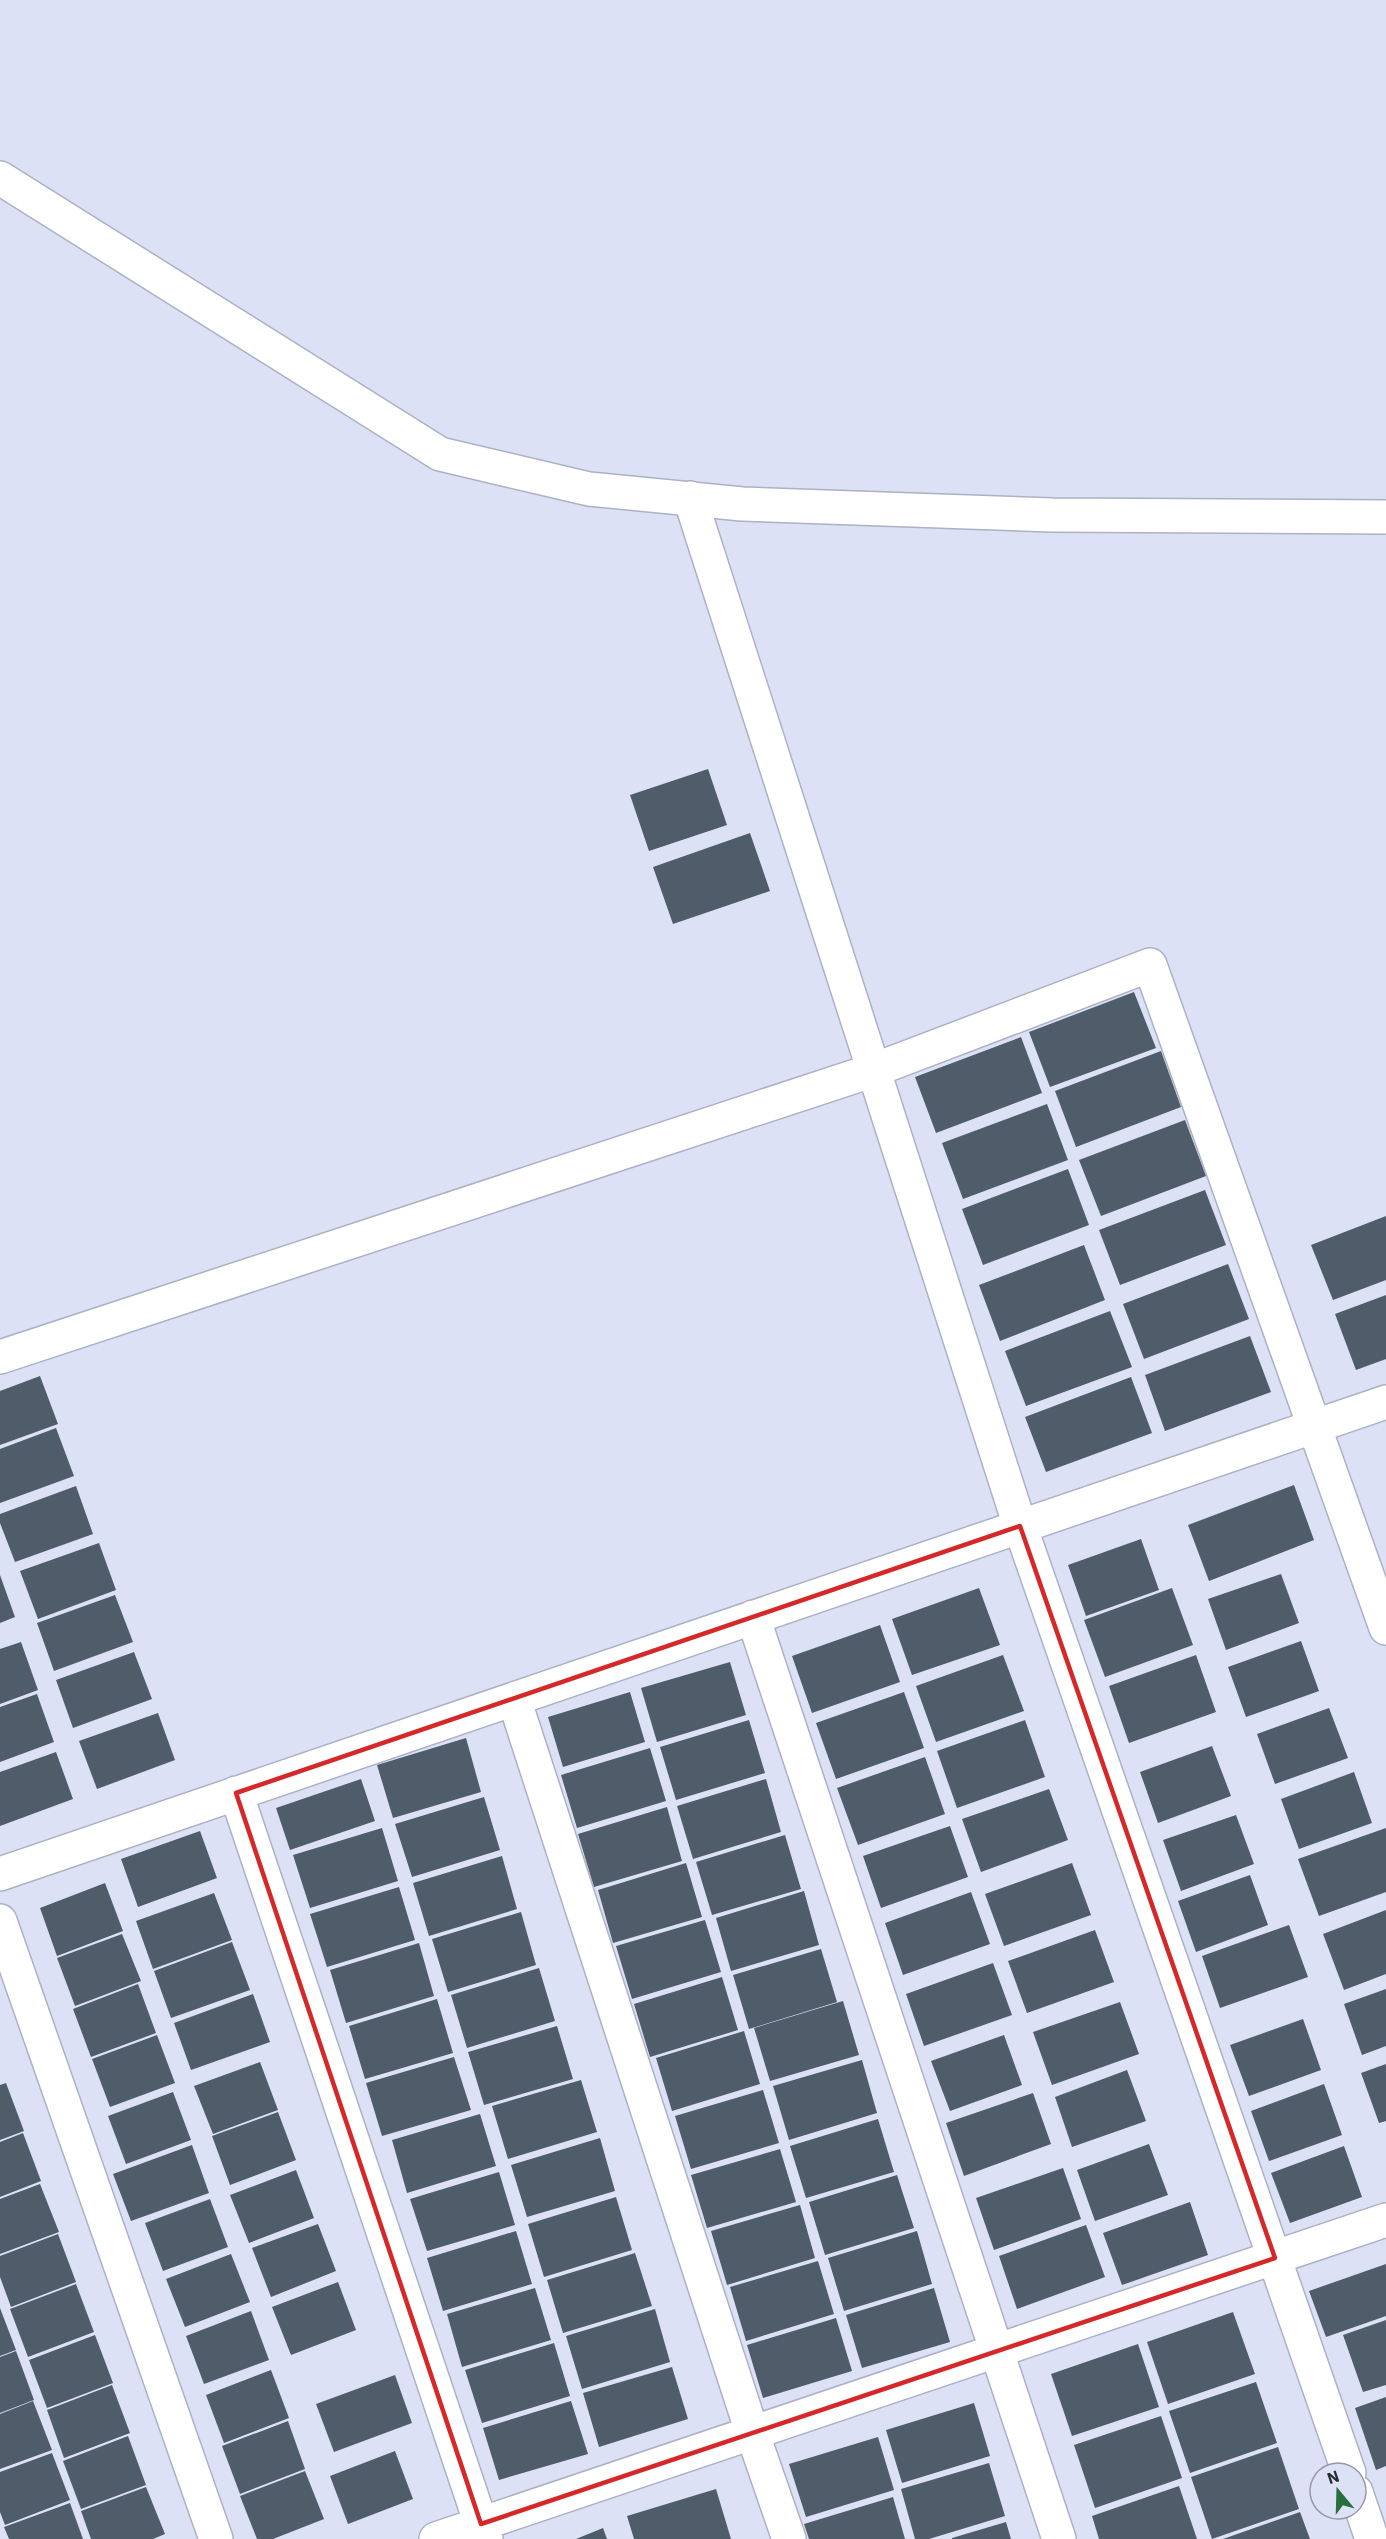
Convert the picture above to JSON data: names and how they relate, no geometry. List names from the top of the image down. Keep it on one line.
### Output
{"north":"top"}
